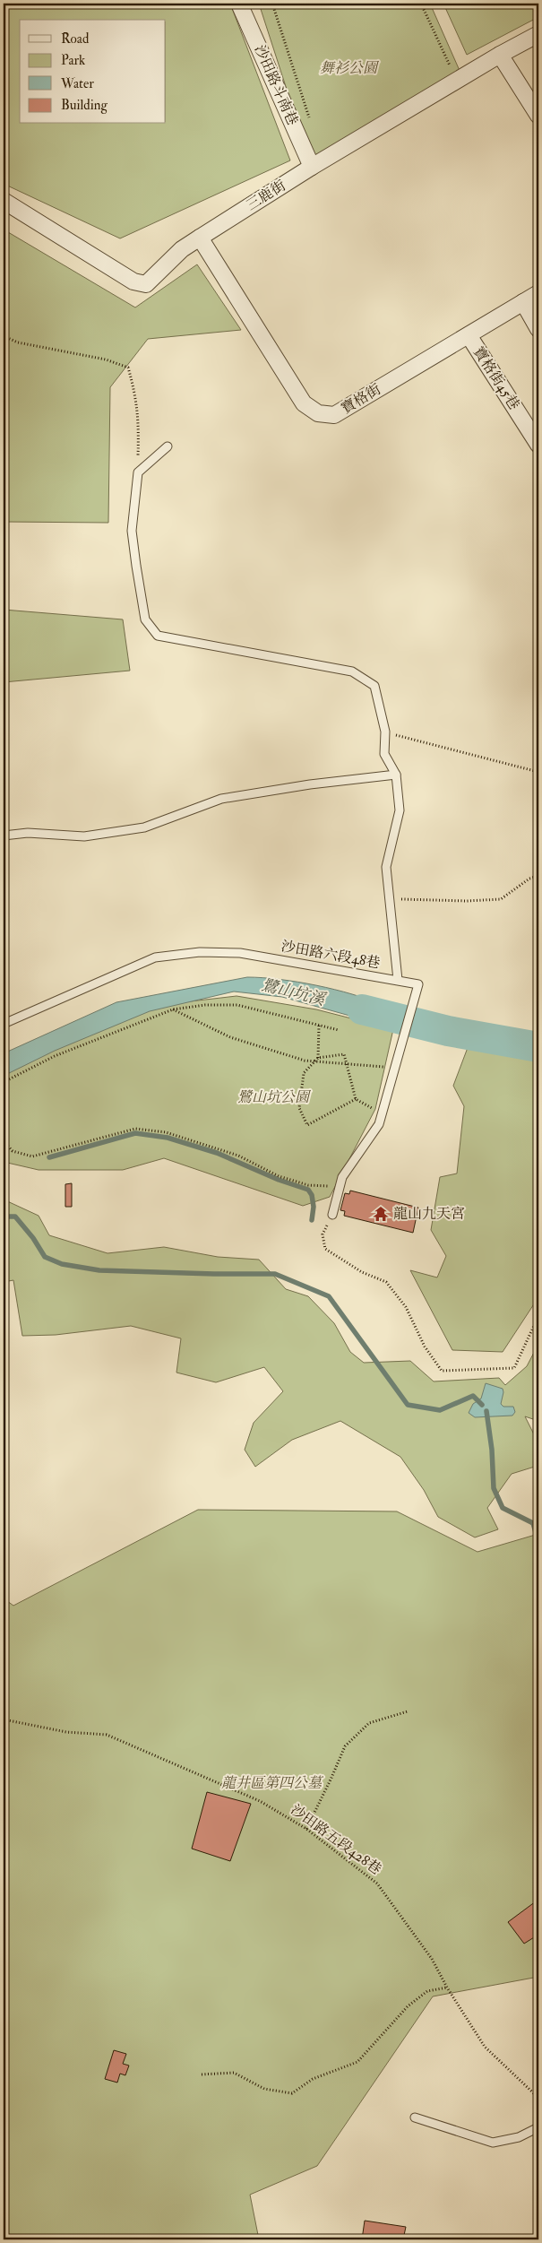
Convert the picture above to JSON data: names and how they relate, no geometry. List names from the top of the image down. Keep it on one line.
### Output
{"streets":{"street":["沙田路斗南巷","三鹿街","寶格街45巷","寶格街"],"lane":["沙田路六段48巷"],"path":["沙田路五段428巷"]},"crossings":[["沙田路斗南巷","三鹿街"],["三鹿街","寶格街"],["寶格街45巷","寶格街"]],"water":["鷺山坑溪"],"parks":["舞衫公園","鷺山坑公園","龍井區第四公墓"],"places":{"temple":["龍山九天宮"]},"legend":["Road","Park","Water","Building"]}
